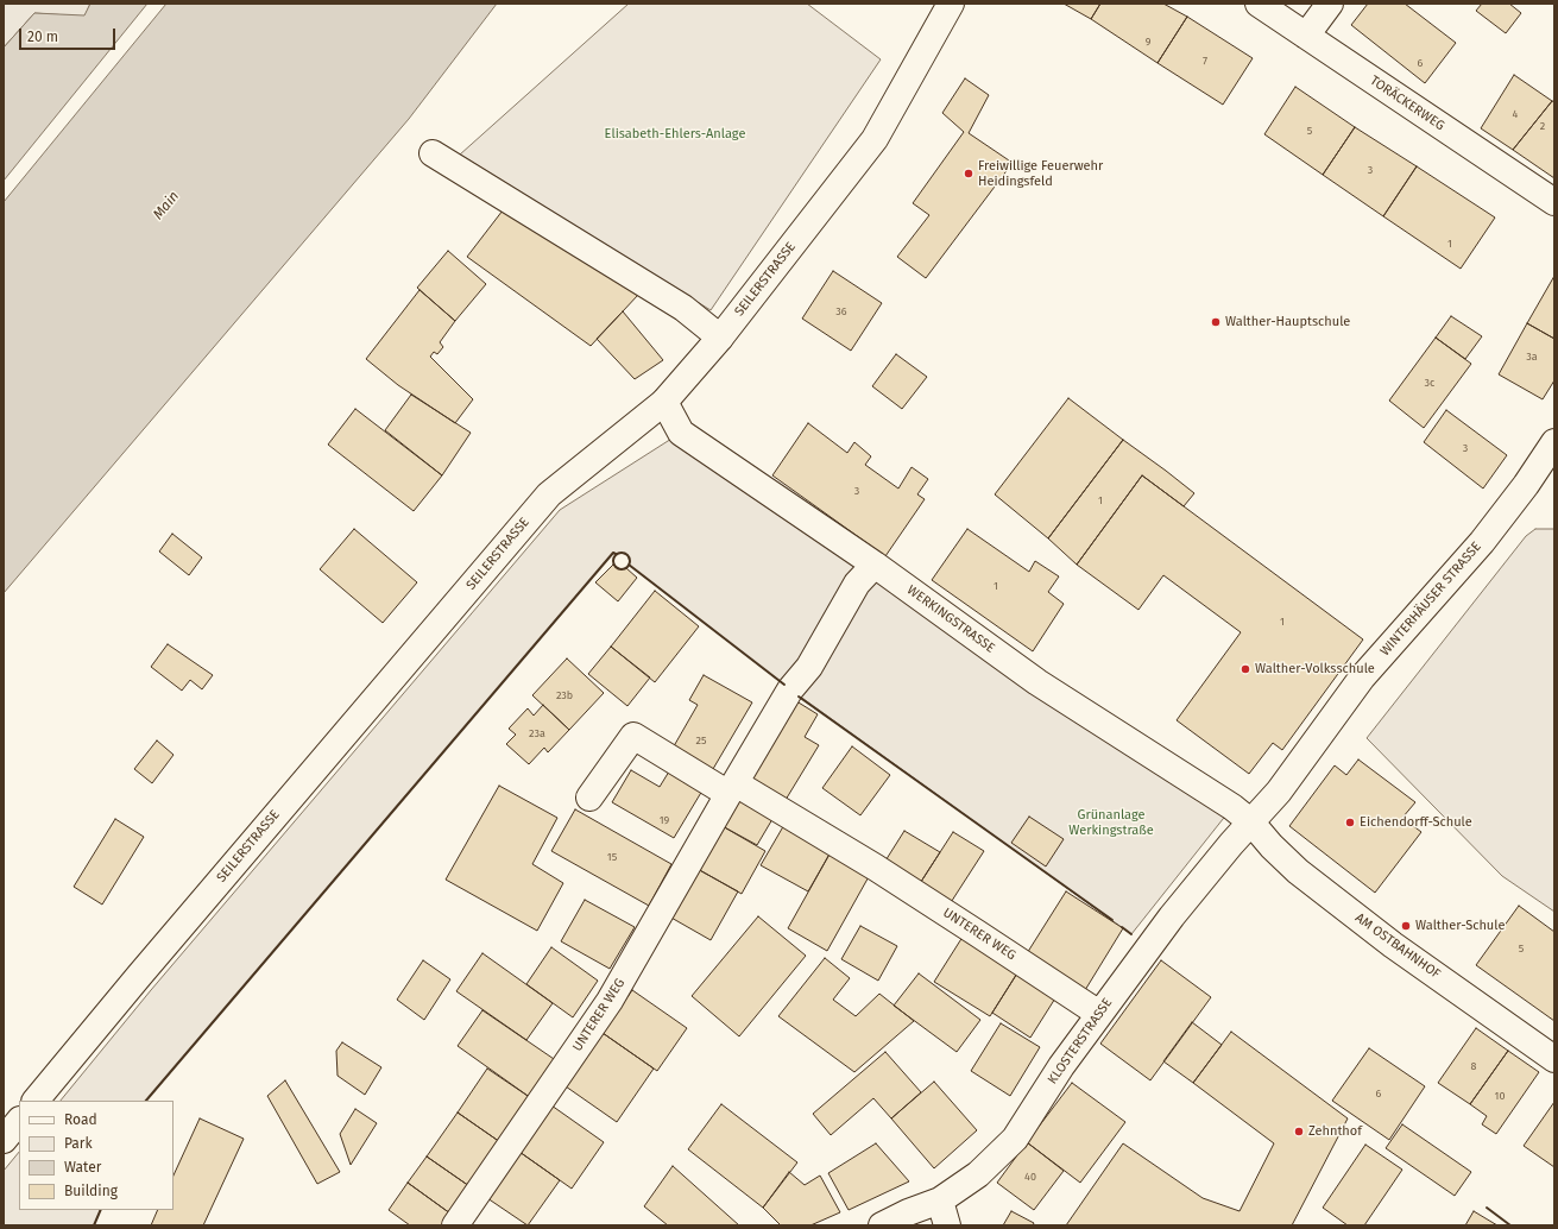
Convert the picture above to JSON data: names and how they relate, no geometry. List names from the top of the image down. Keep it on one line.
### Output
{"streets":{"street":["TORÄCKERWEG","SEILERSTRASSE","WINTERHÄUSER STRASSE","WERKINGSTRASSE","UNTERER WEG","AM OSTBAHNHOF","KLOSTERSTRASSE"]},"crossings":[["SEILERSTRASSE","WERKINGSTRASSE"],["WINTERHÄUSER STRASSE","WERKINGSTRASSE"],["WINTERHÄUSER STRASSE","AM OSTBAHNHOF"],["WINTERHÄUSER STRASSE","KLOSTERSTRASSE"],["WERKINGSTRASSE","UNTERER WEG"],["WERKINGSTRASSE","AM OSTBAHNHOF"],["WERKINGSTRASSE","KLOSTERSTRASSE"],["UNTERER WEG","KLOSTERSTRASSE"],["AM OSTBAHNHOF","KLOSTERSTRASSE"]],"water":["Main"],"parks":["Elisabeth-Ehlers-Anlage","Grünanlage Werkingstraße"],"places":["Freiwillige Feuerwehr Heidingsfeld","Walther-Hauptschule","Walther-Volksschule","Eichendorff-Schule","Walther-Schule","Zehnthof"],"house_numbers":["9","7","6","4","2","5","3","1","36","3a","3c","3","3","1","1","1","23b","23a","25","19","15","5","8","6","10","40"],"legend":["Road","Park","Water","Building"],"scale_bar":"20 m"}
